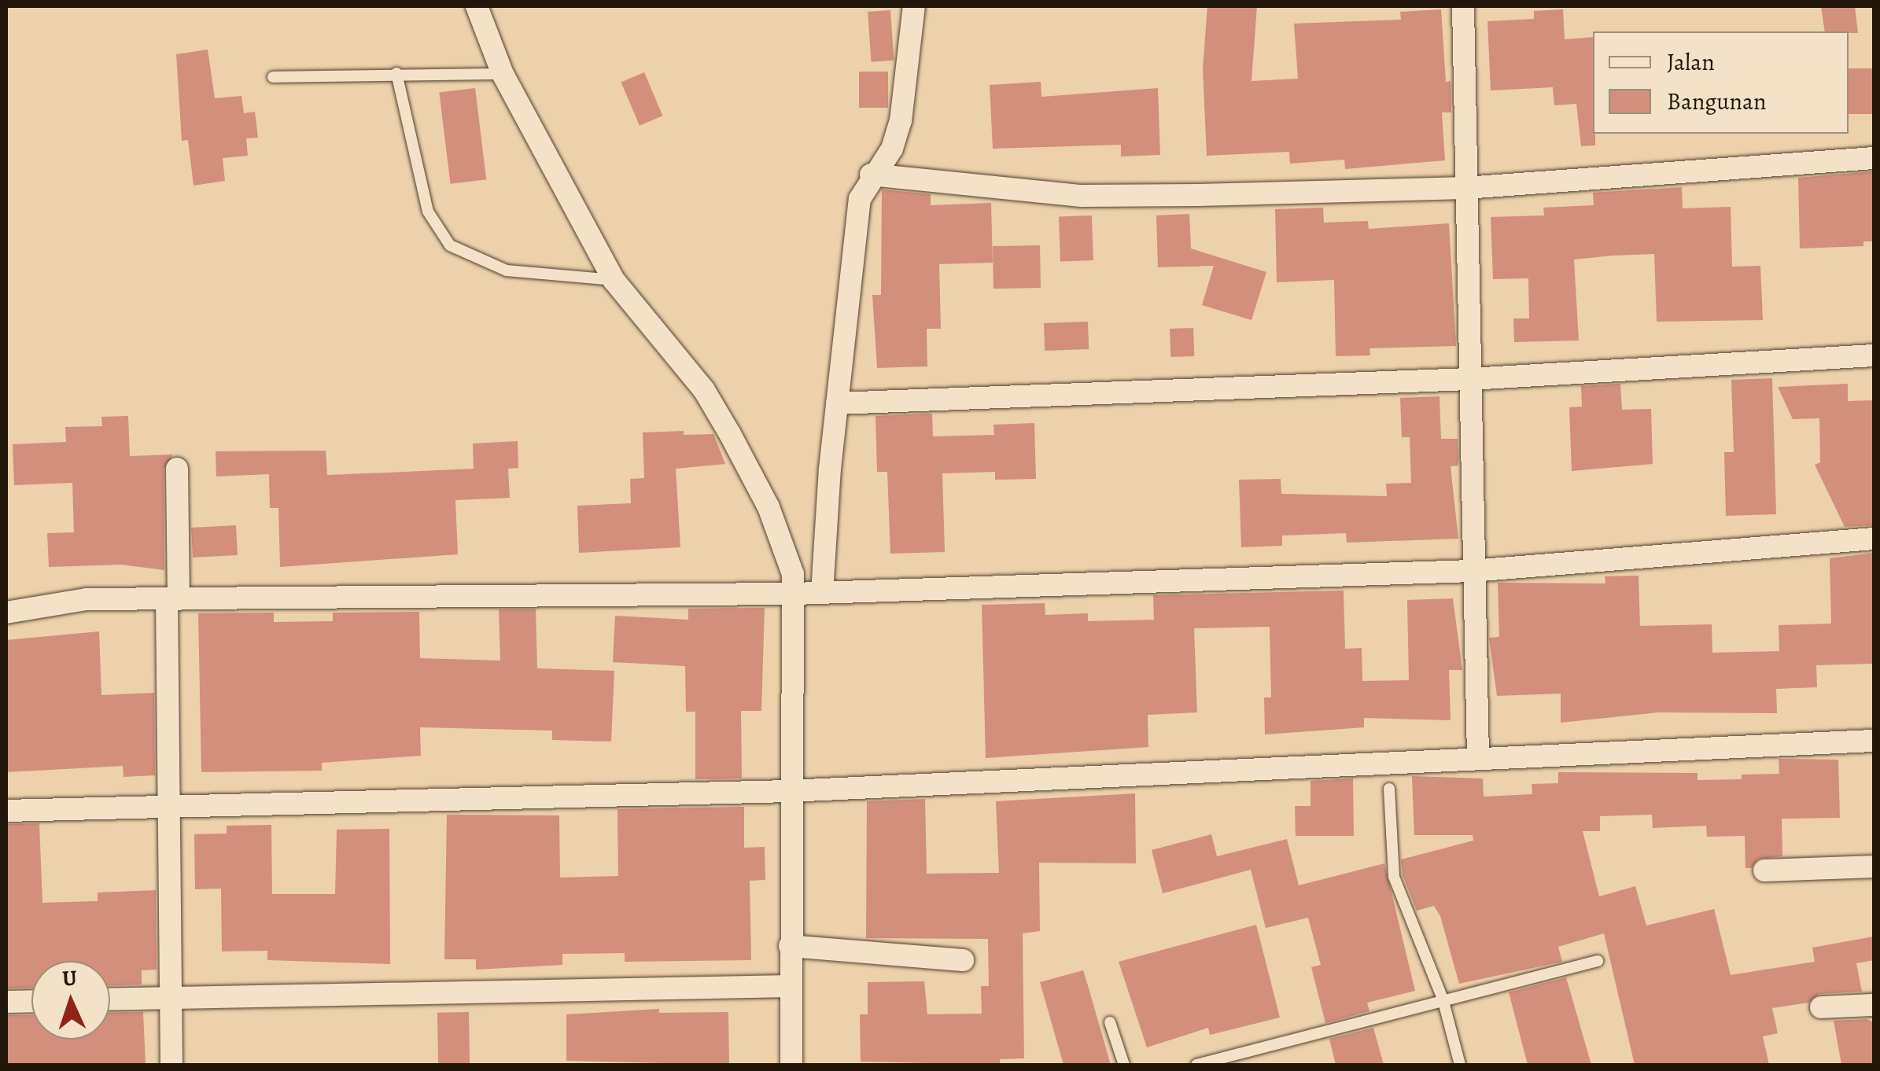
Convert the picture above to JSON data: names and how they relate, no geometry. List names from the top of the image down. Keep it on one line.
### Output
{"legend":["Jalan","Bangunan"],"north":"top"}
